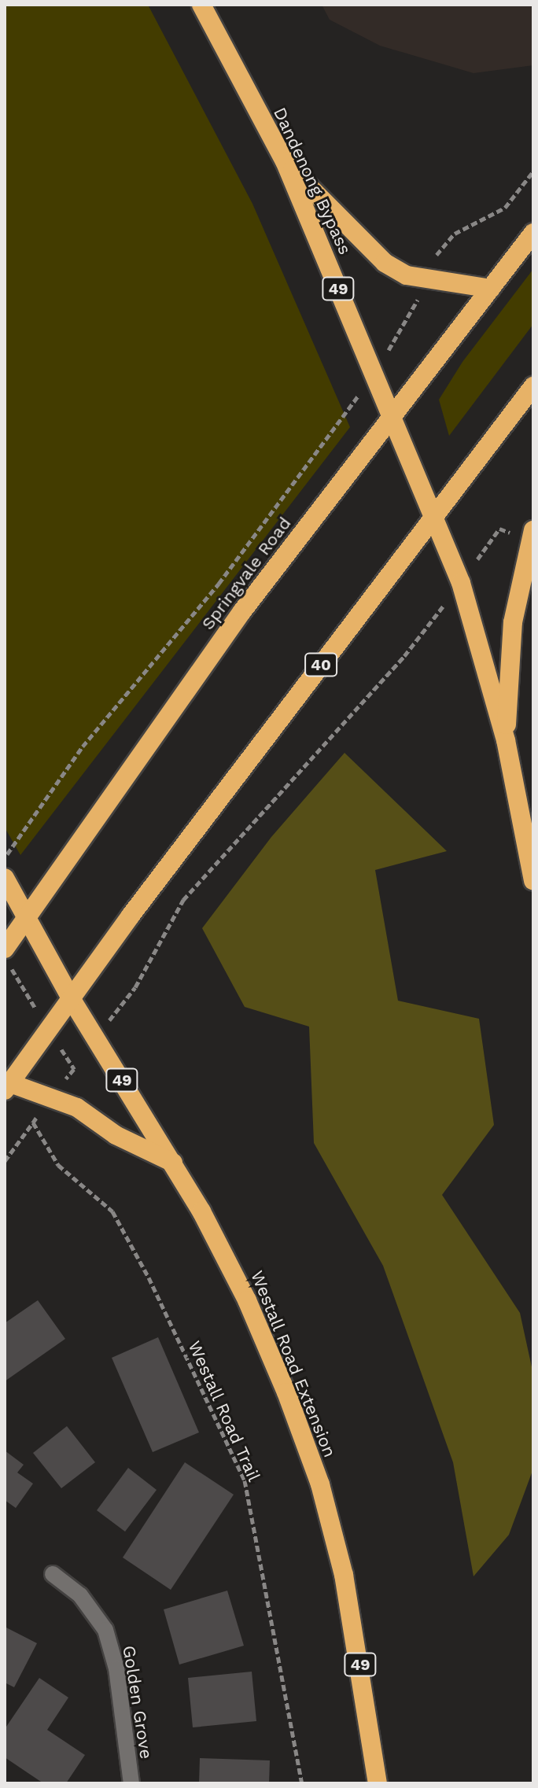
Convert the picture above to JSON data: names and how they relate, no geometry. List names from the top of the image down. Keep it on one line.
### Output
{"streets":{"highway":["Dandenong Bypass","49","Springvale Road","40","Westall Road Extension"],"street":["Golden Grove"],"path":["Westall Road Trail"]},"crossings":[["Dandenong Bypass","49"],["Dandenong Bypass","Springvale Road"],["Dandenong Bypass","40"],["49","Springvale Road"],["49","40"],["49","Westall Road Extension"],["40","Westall Road Extension"]]}
